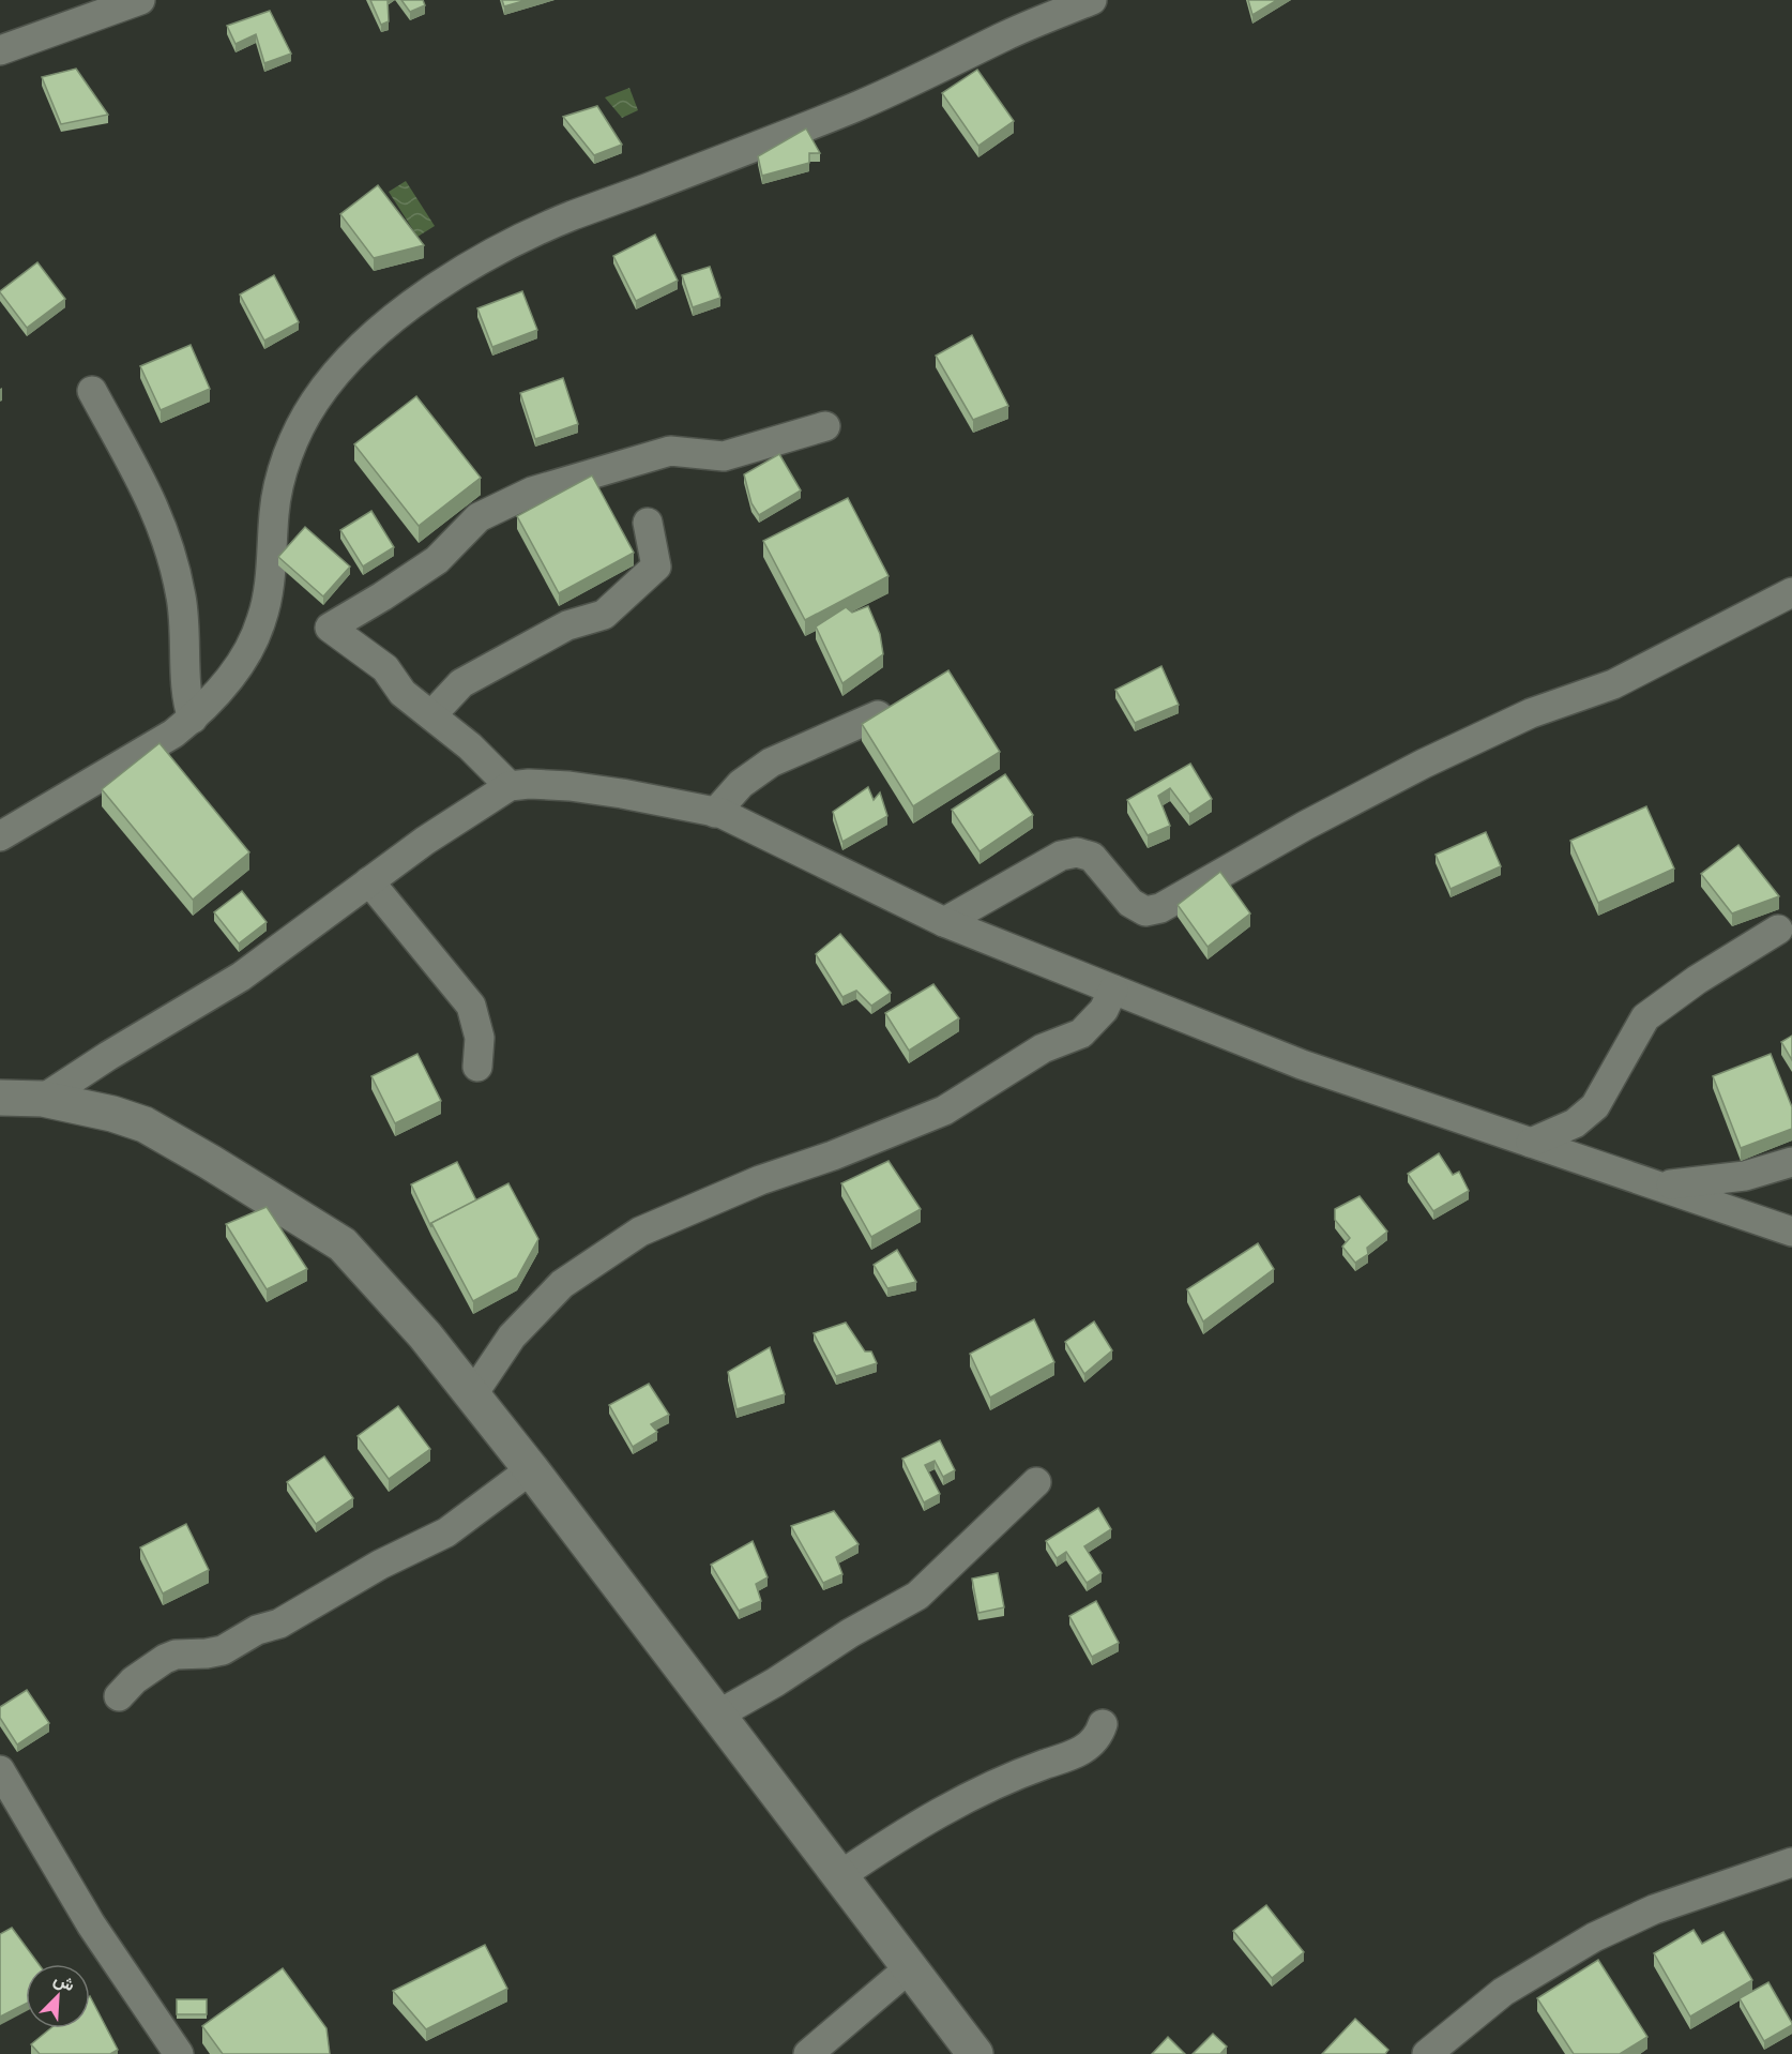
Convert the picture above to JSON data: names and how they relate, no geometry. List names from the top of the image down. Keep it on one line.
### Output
{"north":"top right"}
